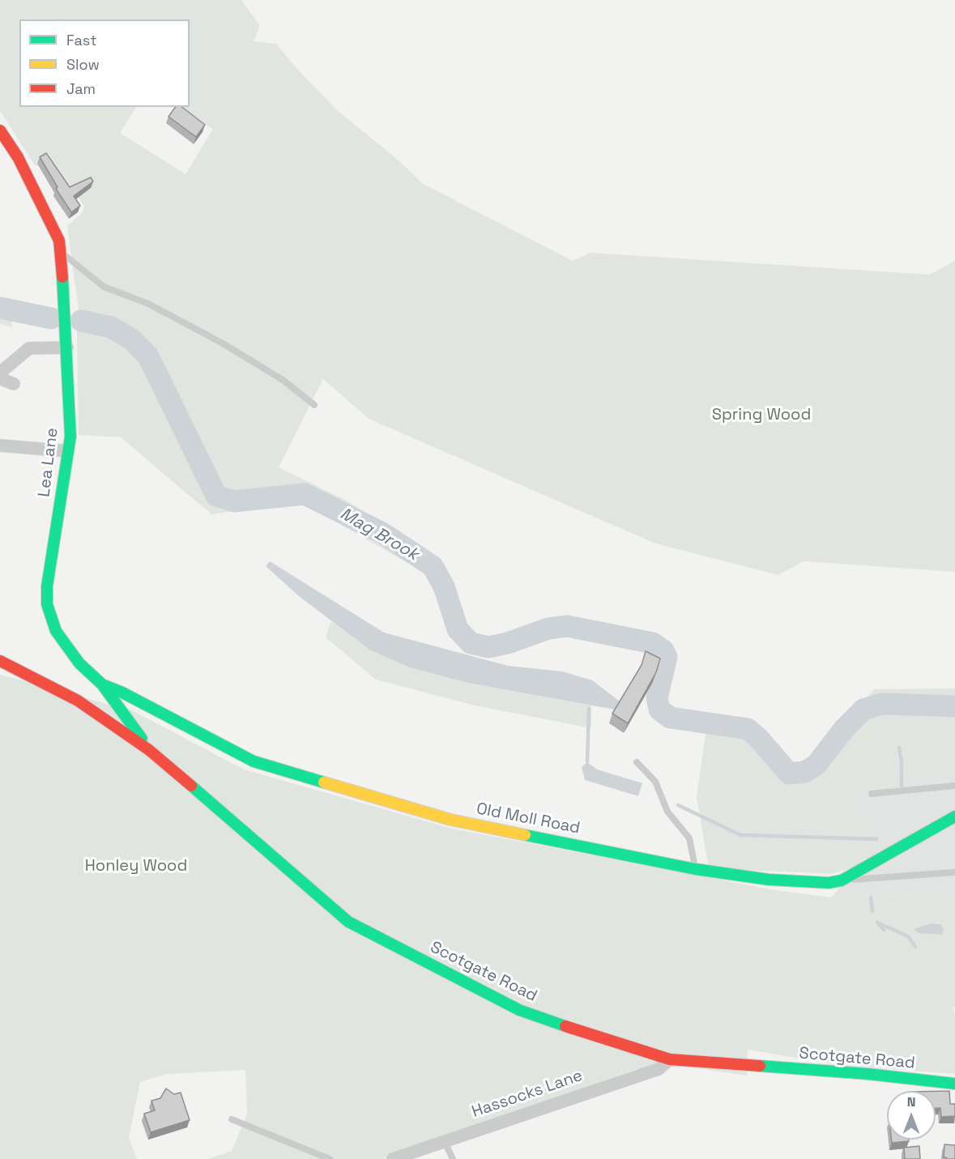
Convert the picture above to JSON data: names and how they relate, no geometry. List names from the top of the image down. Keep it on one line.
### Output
{"streets":{"street":["Lea Lane","Old Moll Road","Scotgate Road","Hassocks Lane"]},"crossings":[["Lea Lane","Old Moll Road"],["Lea Lane","Scotgate Road"],["Scotgate Road","Hassocks Lane"]],"water":["Mag Brook"],"parks":["Spring Wood","Honley Wood"],"legend":["Fast","Slow","Jam"],"north":"top"}
